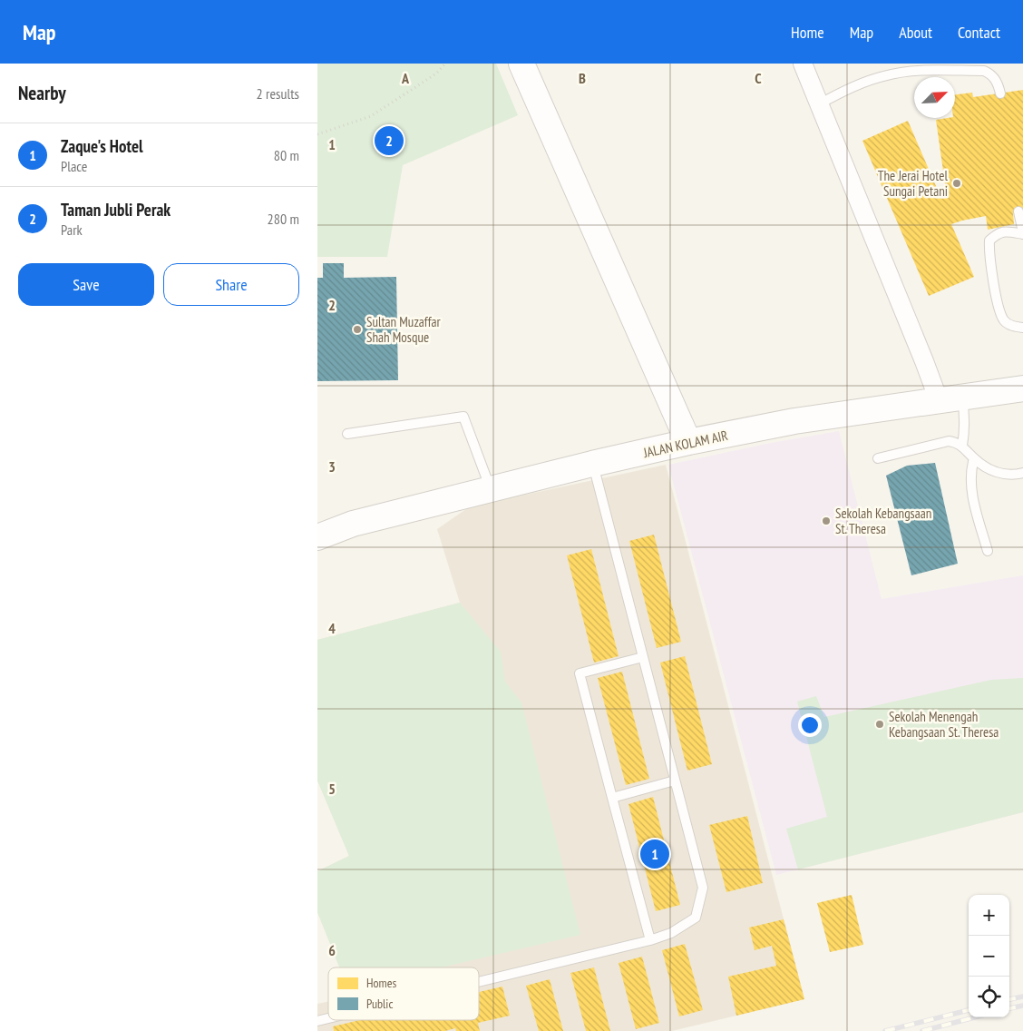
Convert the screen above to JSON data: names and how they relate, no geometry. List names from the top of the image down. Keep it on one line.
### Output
{"streets":{"main road":["JALAN KOLAM AIR"]},"places":["The Jerai Hotel Sungai Petani","Sultan Muzaffar Shah Mosque","Sekolah Kebangsaan St. Theresa","Sekolah Menengah Kebangsaan St. Theresa"],"legend":["Homes","Public"],"north":"top right","page":{"header":"Map","nav":["Home","Map","About","Contact"],"heading":["Nearby","2 results"],"list":[{"mark":"1","name":"Zaque's Hotel","note":"Place","value":"80 m"},{"mark":"2","name":"Taman Jubli Perak","note":"Park","value":"280 m"}],"pins":["2","1"],"buttons":["Save","Share"],"map_buttons":["+","−"]},"grid":{"columns":["A","B","C"],"rows":["1","2","3","4","5","6"]}}
